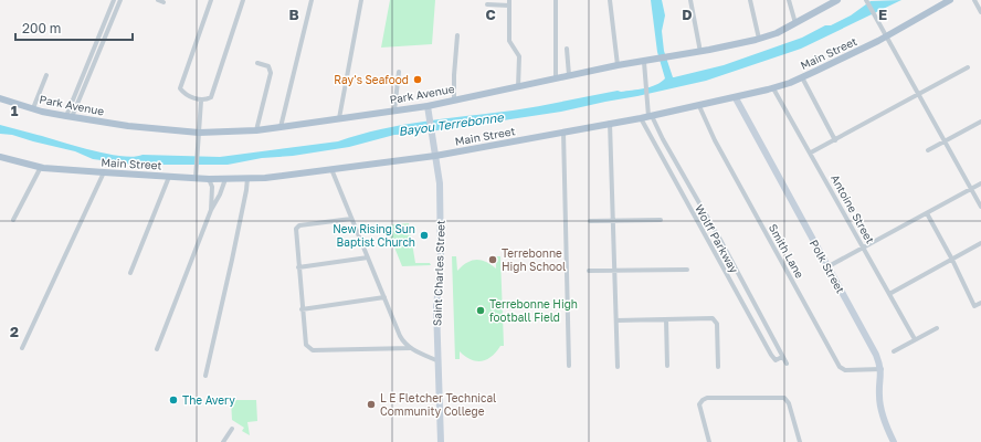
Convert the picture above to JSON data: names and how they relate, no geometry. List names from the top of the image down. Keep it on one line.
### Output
{"streets":{"main road":["Main Street","Park Avenue"],"street":["Antoine Street","Wolff Parkway","Smith Lane","Polk Street","Saint Charles Street"]},"crossings":[["Main Street","Antoine Street"],["Main Street","Wolff Parkway"],["Main Street","Smith Lane"],["Main Street","Polk Street"],["Main Street","Saint Charles Street"],["Park Avenue","Saint Charles Street"],["Smith Lane","Polk Street"]],"water":["Bayou Terrebonne"],"places":["Ray's Seafood","New Rising Sun Baptist Church","Terrebonne High School","Terrebonne High football Field","The Avery","L E Fletcher Technical Community College"],"scale_bar":"200 m","grid":{"columns":["B","C","D","E"],"rows":["1","2"]}}
